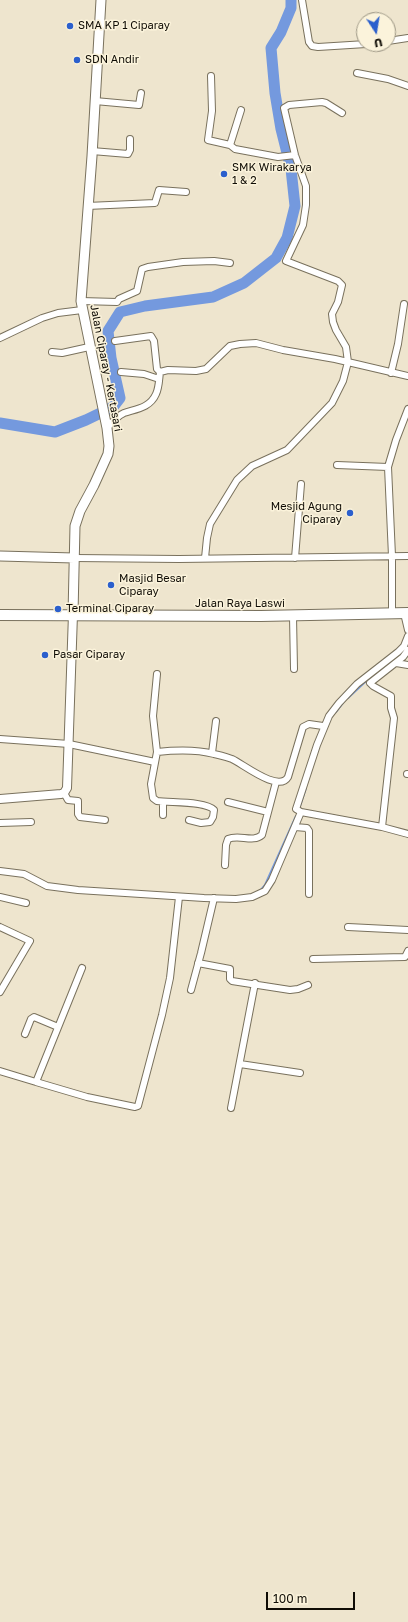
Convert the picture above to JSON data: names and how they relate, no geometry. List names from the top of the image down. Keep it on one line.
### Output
{"streets":{"main road":["Jalan Ciparay - Kertasari","Jalan Raya Laswi"]},"crossings":[["Jalan Ciparay - Kertasari","Jalan Raya Laswi"]],"places":["SMA KP 1 Ciparay","SDN Andir","SMK Wirakarya 1 & 2","Mesjid Agung Ciparay","Masjid Besar Ciparay","Terminal Ciparay","Pasar Ciparay"],"scale_bar":"100 m","north":"bottom"}
